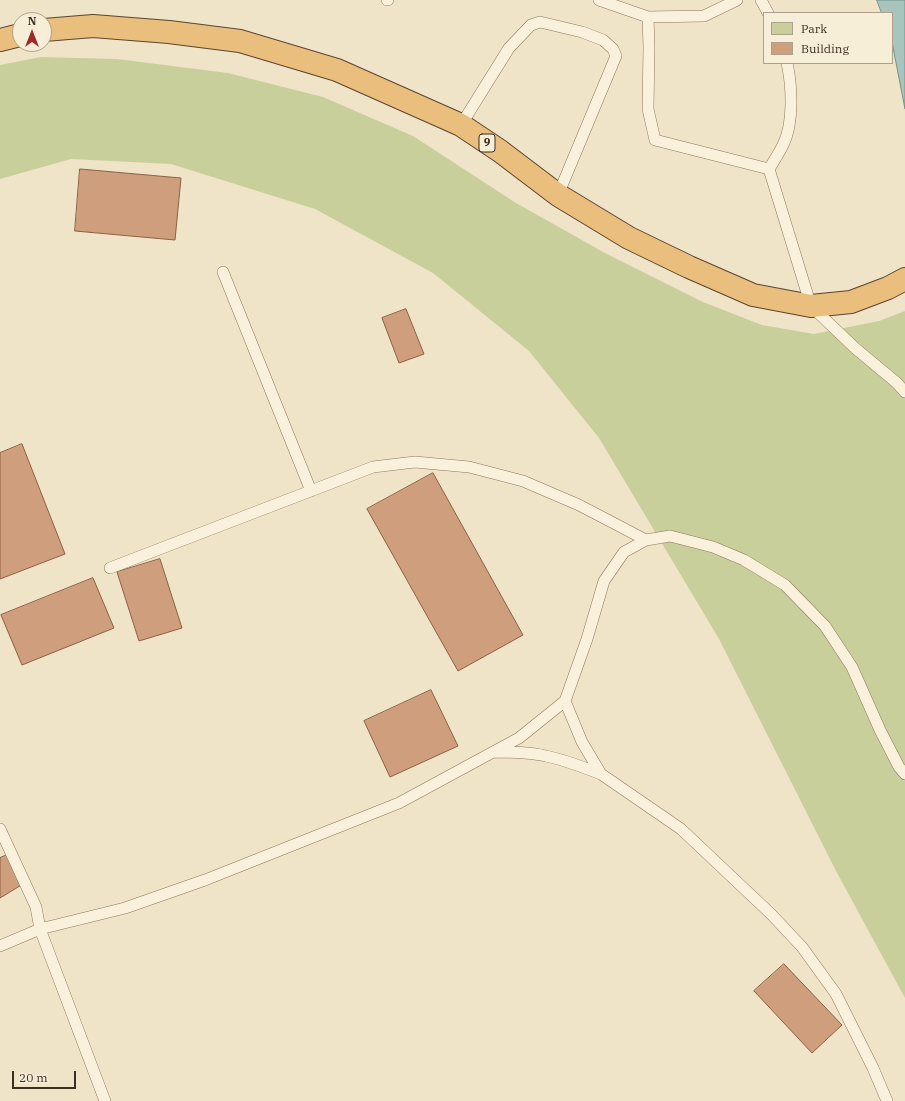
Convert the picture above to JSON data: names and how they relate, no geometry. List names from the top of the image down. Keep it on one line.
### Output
{"streets":{"highway":["9"]},"legend":["Park","Building"],"scale_bar":"20 m","north":"top"}
